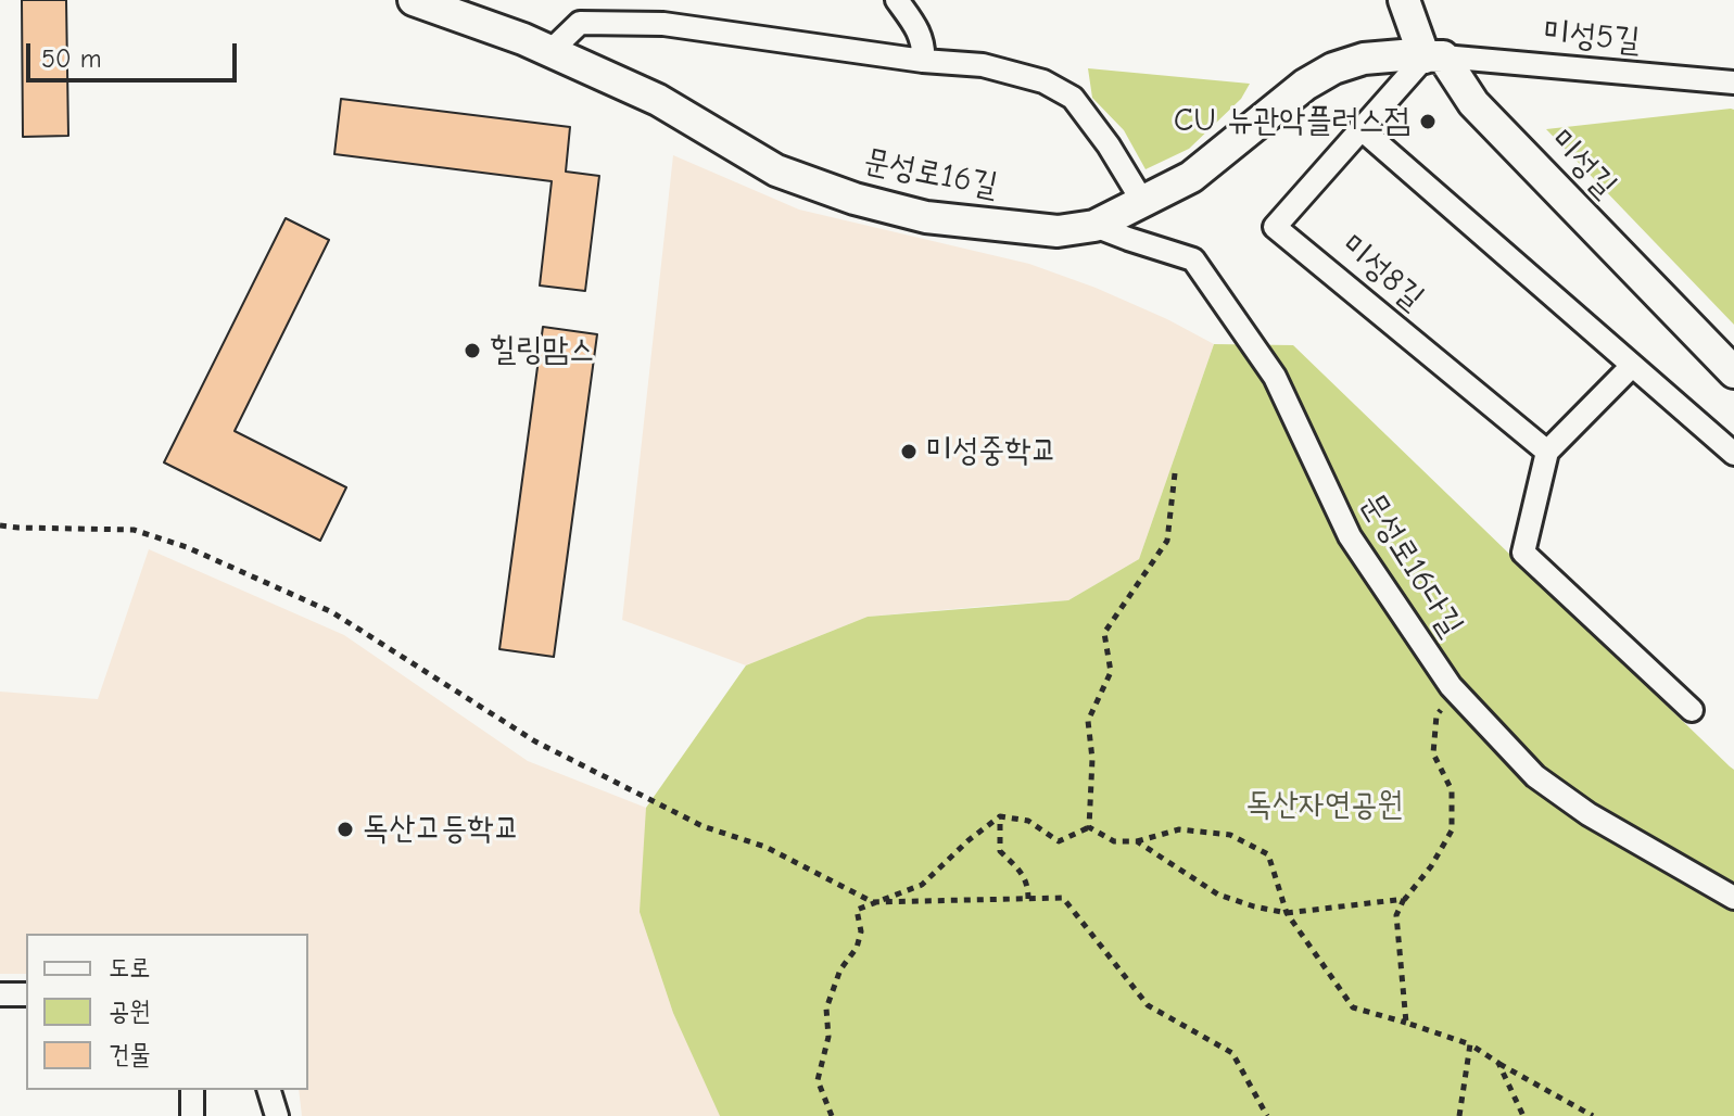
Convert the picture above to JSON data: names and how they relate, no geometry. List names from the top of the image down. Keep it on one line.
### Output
{"streets":{"street":["미성5길","미성길","문성로16길","미성8길","문성로16다길"]},"crossings":[["미성5길","미성길"],["미성5길","문성로16길"],["미성5길","미성8길"],["미성길","문성로16길"],["미성길","미성8길"],["문성로16길","미성8길"],["문성로16길","문성로16다길"]],"parks":["독산자연공원"],"places":["CU 뉴관악플러스점","힐링맘스","미성중학교","독산고등학교"],"legend":["도로","공원","건물"],"scale_bar":"50 m"}
